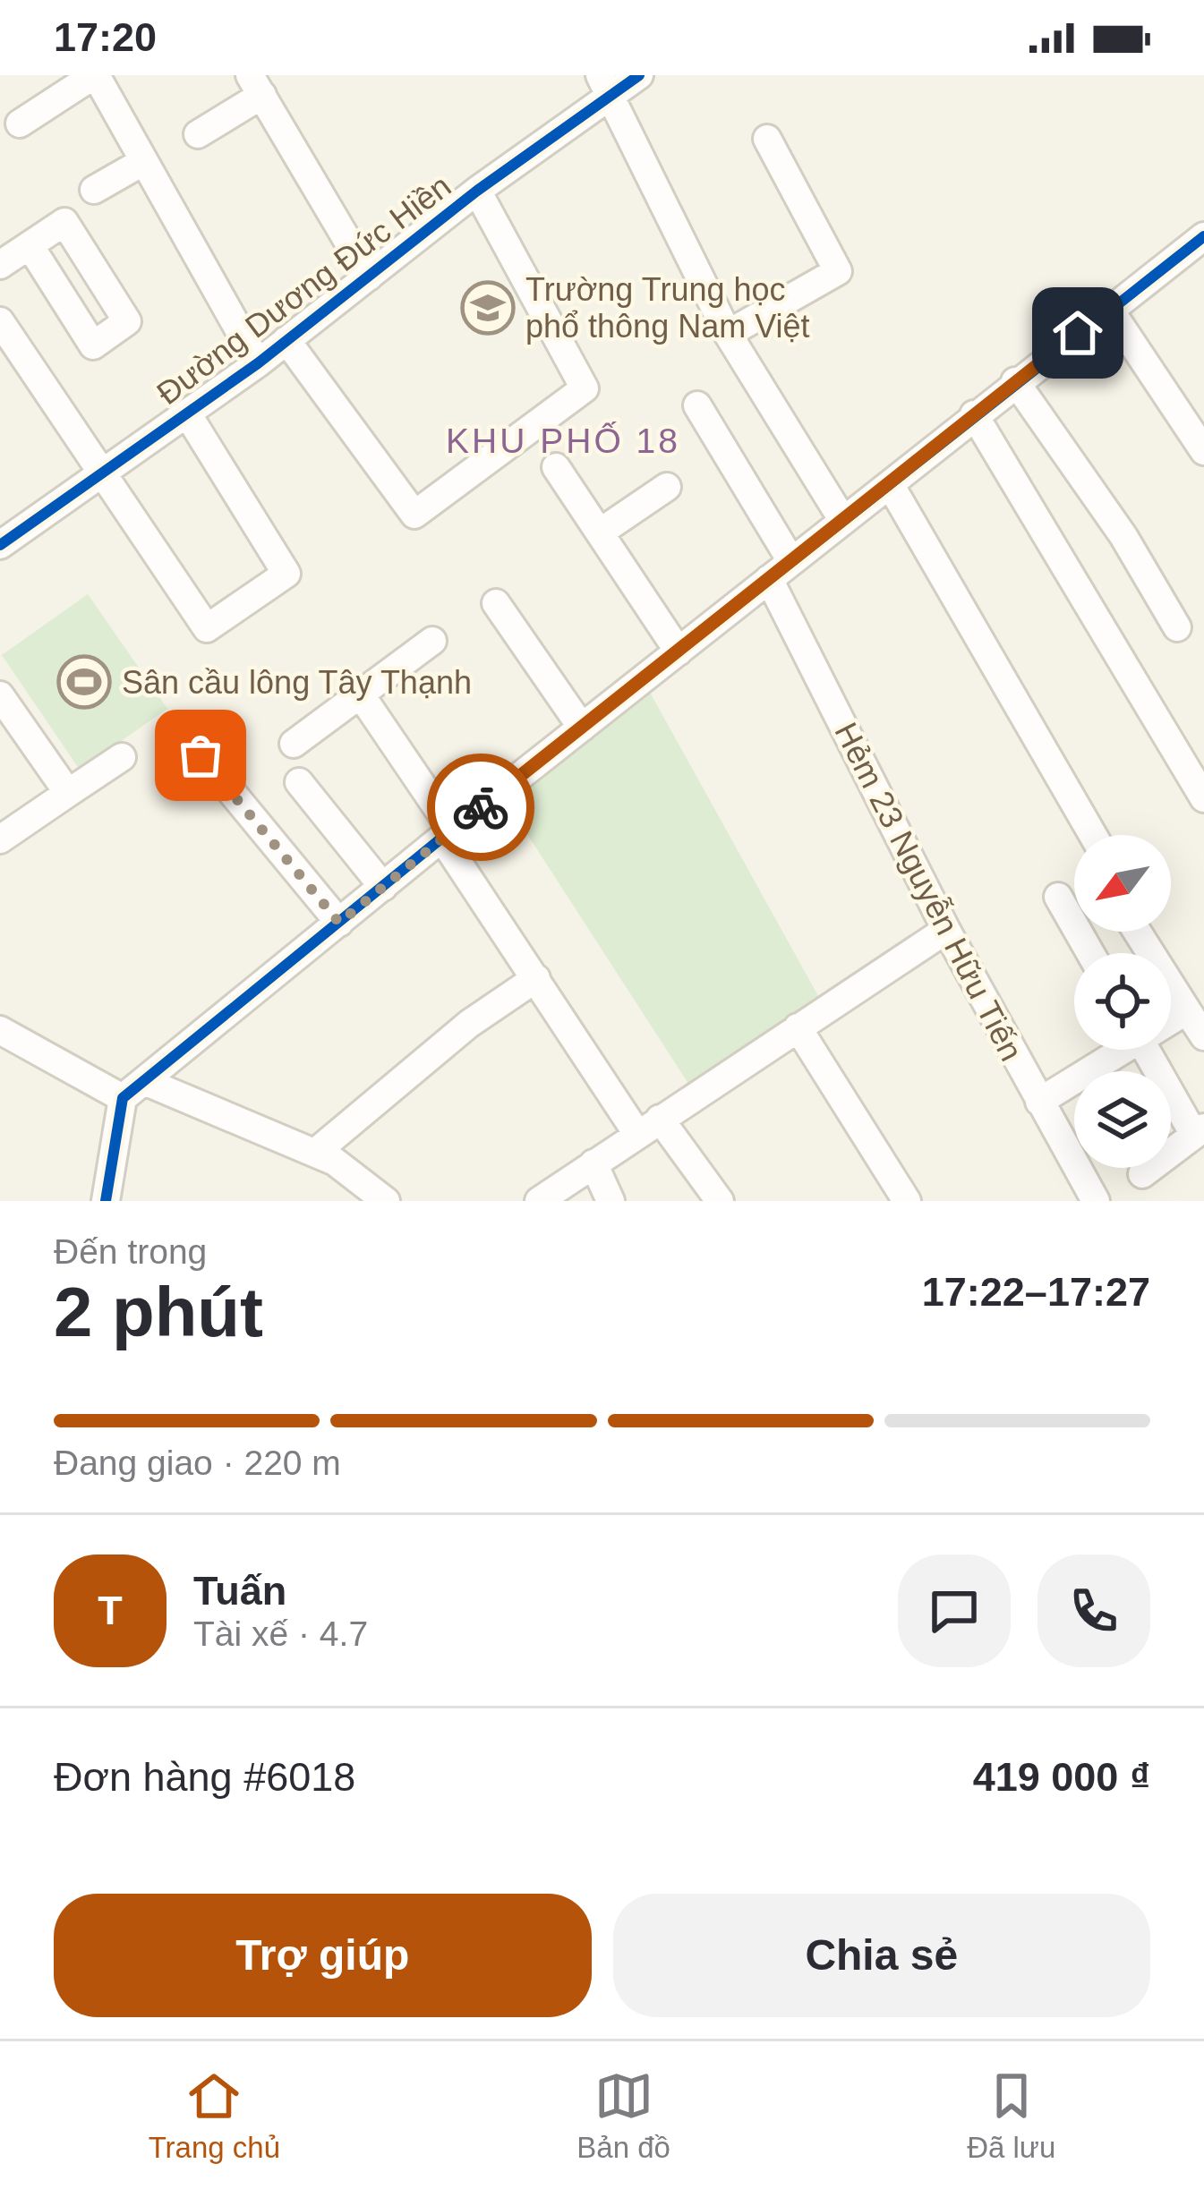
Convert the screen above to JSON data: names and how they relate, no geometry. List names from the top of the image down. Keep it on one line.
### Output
{"streets":{"street":["Đường Dương Đức Hiền","Hẻm 23 Nguyễn Hữu Tiến"]},"districts":["KHU PHỐ 18"],"places":{"school or university":["Trường Trung học phổ thông Nam Việt"],"sports":["Sân cầu lông Tây Thạnh"]},"north":"bottom left","page":{"status":"17:20","heading":["2 phút","Đến trong","17:22–17:27"],"panel":["Tuấn","Tài xế · 4.7","Đơn hàng #6018","419 000 ₫"],"bar":"Đang giao · 220 m","round":"T","buttons":["Trợ giúp","Chia sẻ"],"tabs":["Trang chủ","Bản đồ","Đã lưu"]}}
